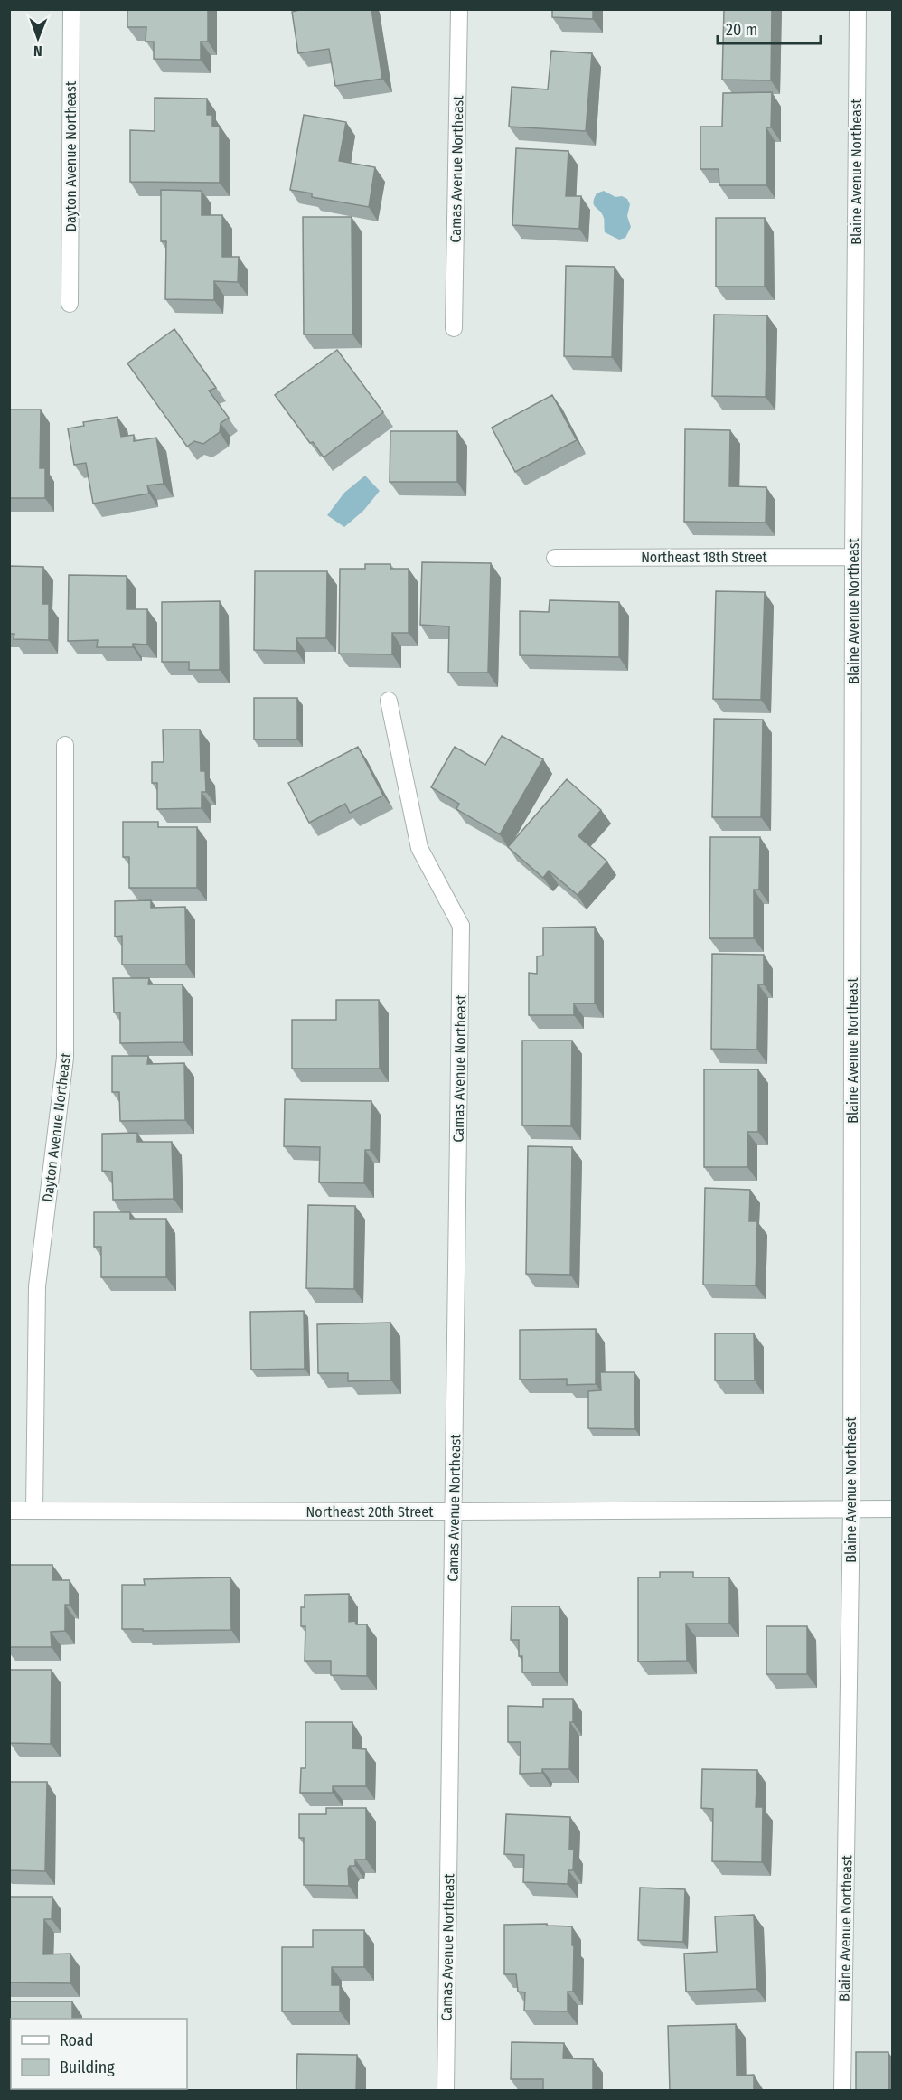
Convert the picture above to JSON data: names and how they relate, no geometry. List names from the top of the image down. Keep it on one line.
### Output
{"streets":{"street":["Dayton Avenue Northeast","Camas Avenue Northeast","Blaine Avenue Northeast","Northeast 18th Street","Northeast 20th Street"]},"crossings":[["Dayton Avenue Northeast","Northeast 20th Street"],["Camas Avenue Northeast","Northeast 20th Street"],["Blaine Avenue Northeast","Northeast 18th Street"],["Blaine Avenue Northeast","Northeast 20th Street"]],"legend":["Road","Building"],"scale_bar":"20 m","north":"bottom"}
